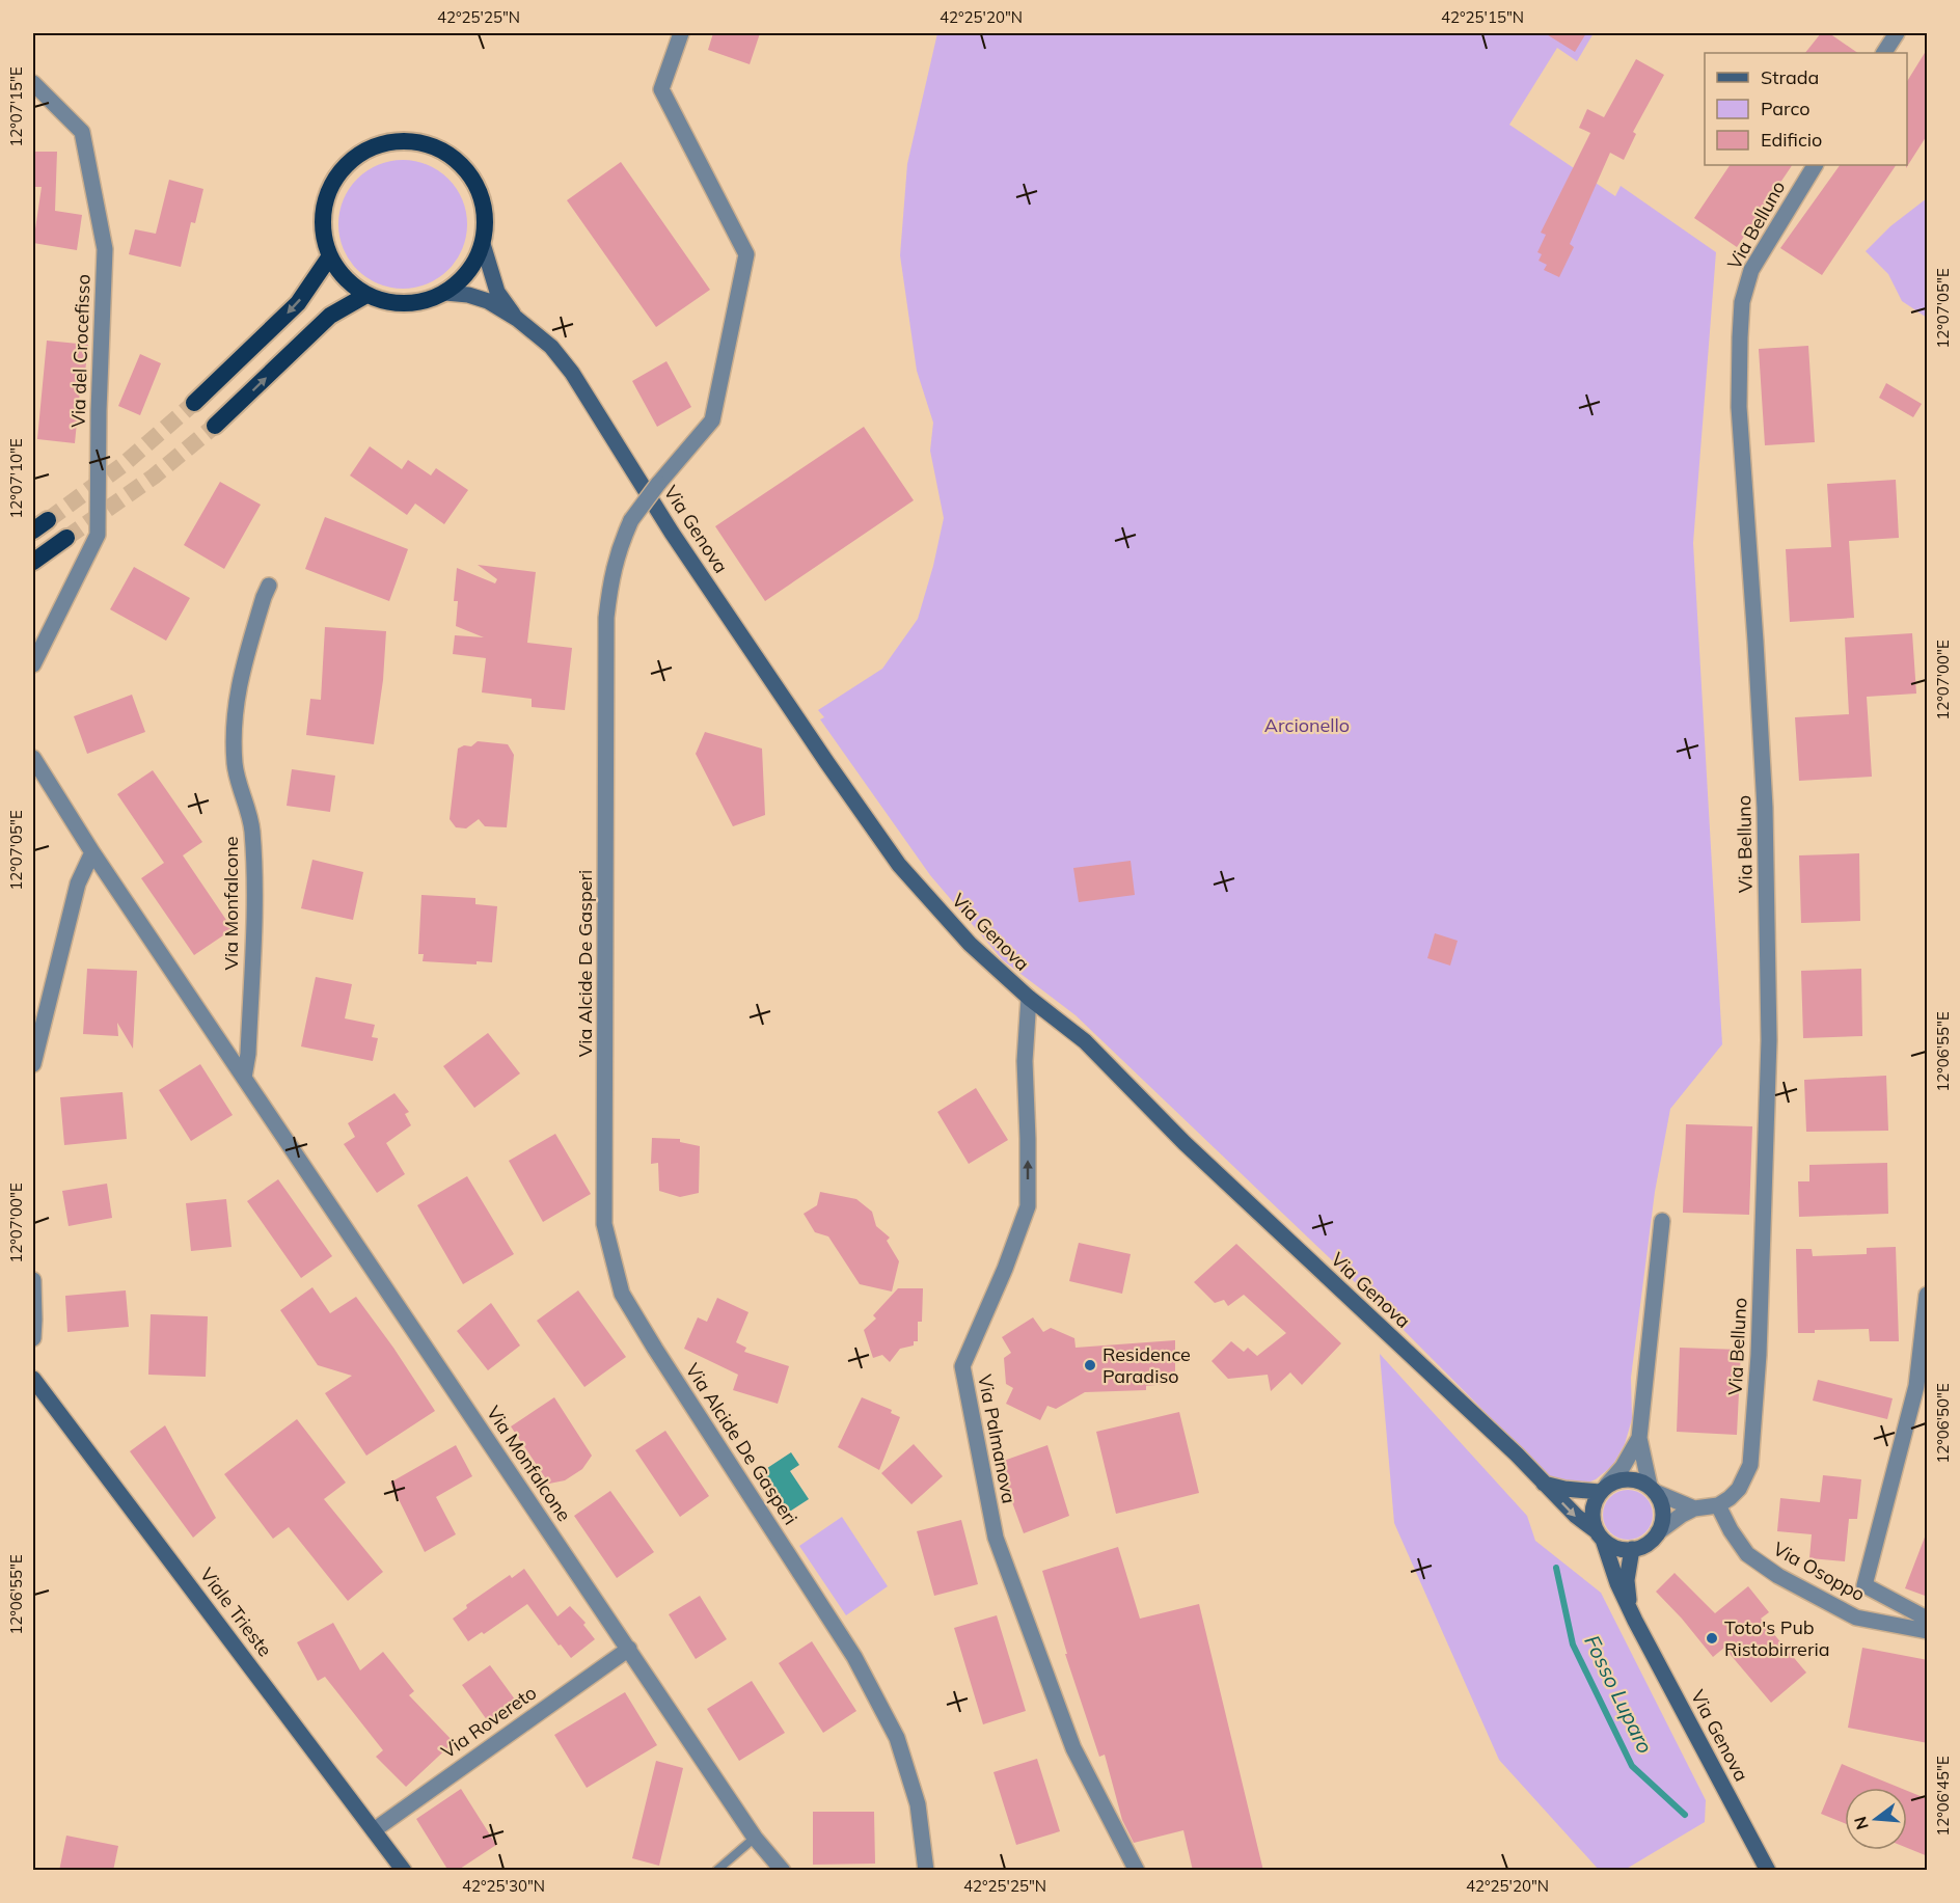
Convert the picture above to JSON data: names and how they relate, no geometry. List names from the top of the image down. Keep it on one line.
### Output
{"streets":{"highway":["Via Genova"],"main road":["Viale Trieste"],"street":["Via Belluno","Via del Crocefisso","Via Monfalcone","Via Alcide De Gasperi","Via Palmanova","Via Osoppo","Via Rovereto"]},"crossings":[["Via Belluno","Via Osoppo"],["Via Genova","Via Palmanova"],["Via Monfalcone","Via Rovereto"],["Viale Trieste","Via Rovereto"]],"one_way":["Via Palmanova"],"water":["Fosso Luparo"],"parks":["Arcionello"],"places":["Residence Paradiso","Toto's Pub Ristobirreria"],"legend":["Strada","Parco","Edificio"],"north":"left","coordinates":["42°25'25\"N","42°25'20\"N","42°25'15\"N","12°07'15\"E","12°07'05\"E","12°07'10\"E","12°07'00\"E","12°06'55\"E","12°06'50\"E","12°06'45\"E","42°25'30\"N"]}
